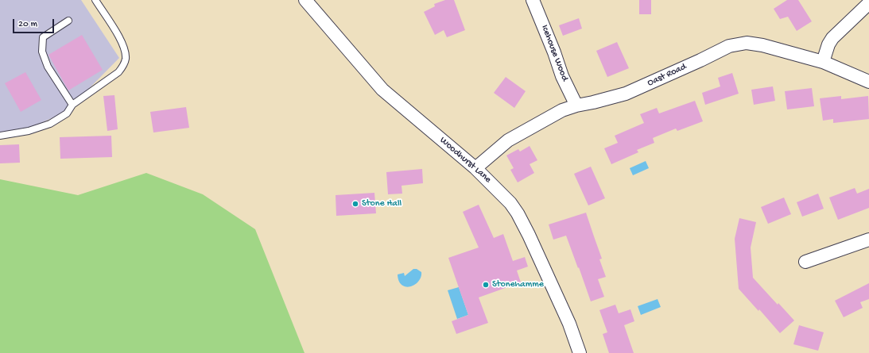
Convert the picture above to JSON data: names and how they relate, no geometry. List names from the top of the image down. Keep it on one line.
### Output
{"streets":{"street":["Icehouse Wood","Oast Road","Woodhurst Lane"]},"crossings":[["Icehouse Wood","Oast Road"],["Oast Road","Woodhurst Lane"]],"places":["Stone Hall","Stonehamme"],"scale_bar":"20 m"}
